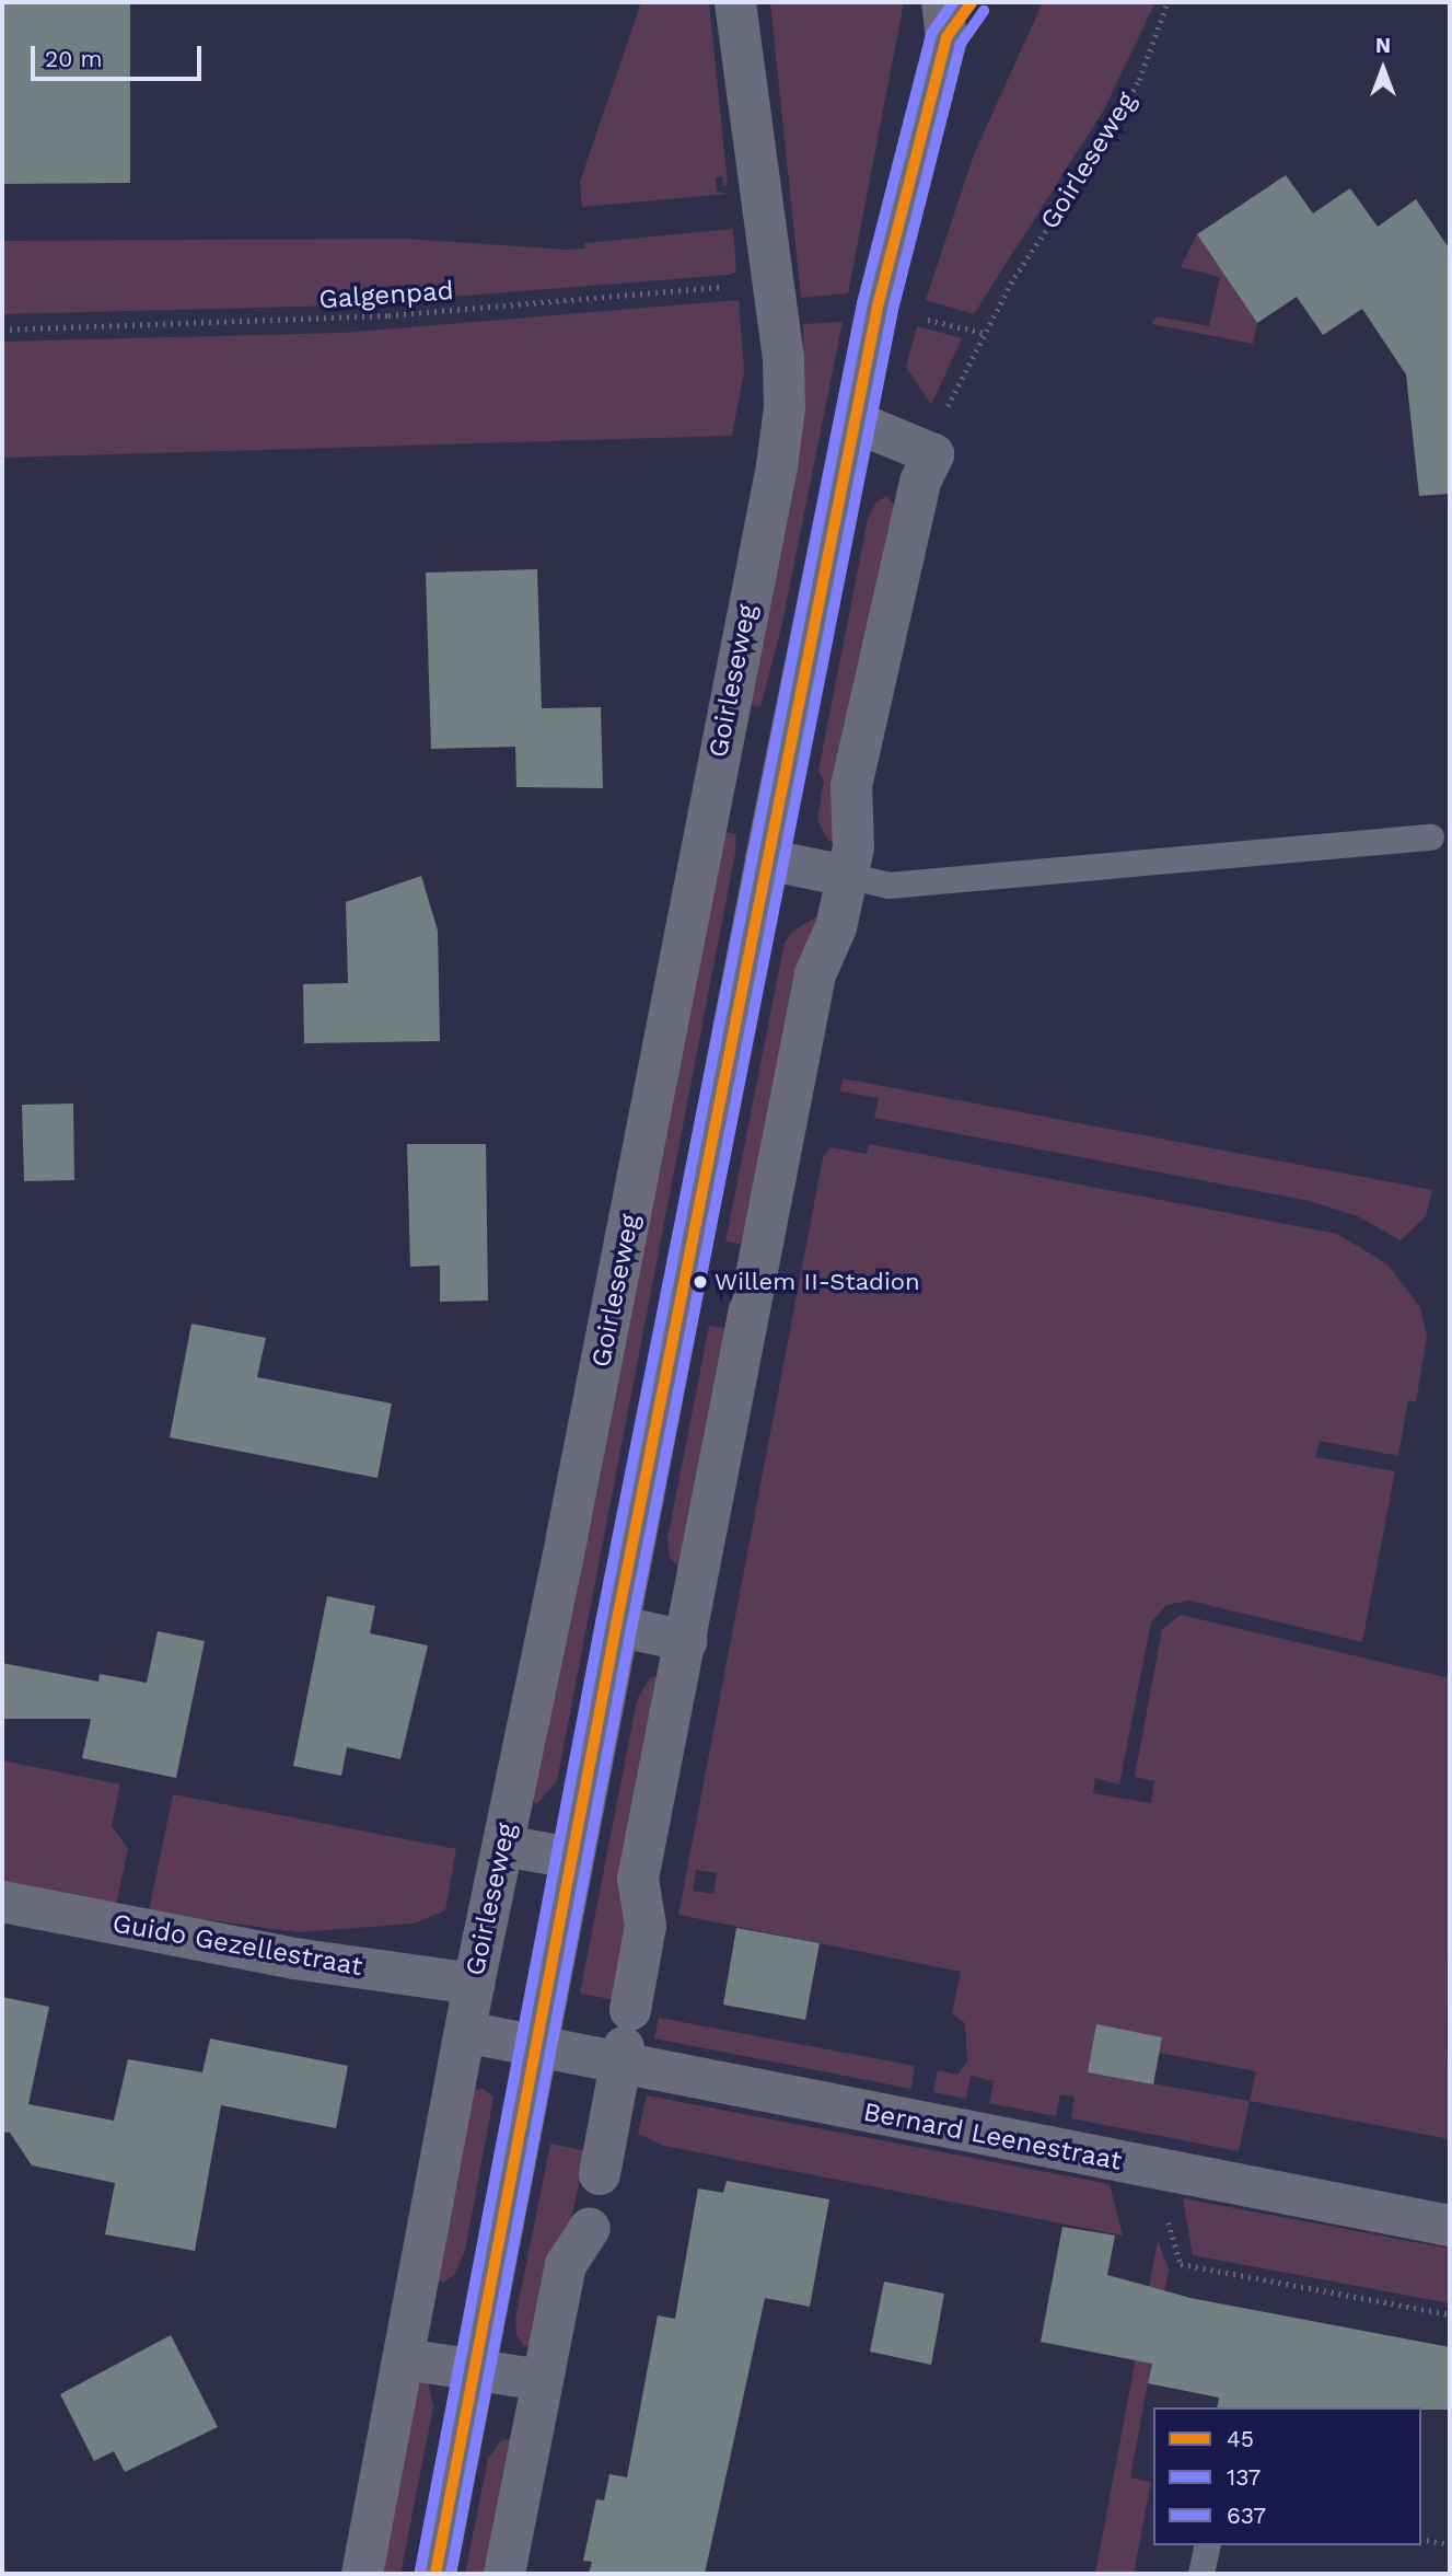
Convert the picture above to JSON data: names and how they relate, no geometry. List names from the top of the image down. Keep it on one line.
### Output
{"streets":{"street":["Goirleseweg","Guido Gezellestraat","Bernard Leenestraat"],"path":["Galgenpad"]},"crossings":[["Goirleseweg","Galgenpad"],["Goirleseweg","Guido Gezellestraat"],["Goirleseweg","Bernard Leenestraat"]],"places":["Willem II-Stadion"],"lines":["transit line 45","transit line 637","transit line 137"],"legend":["45","137","637"],"scale_bar":"20 m","north":"top"}
